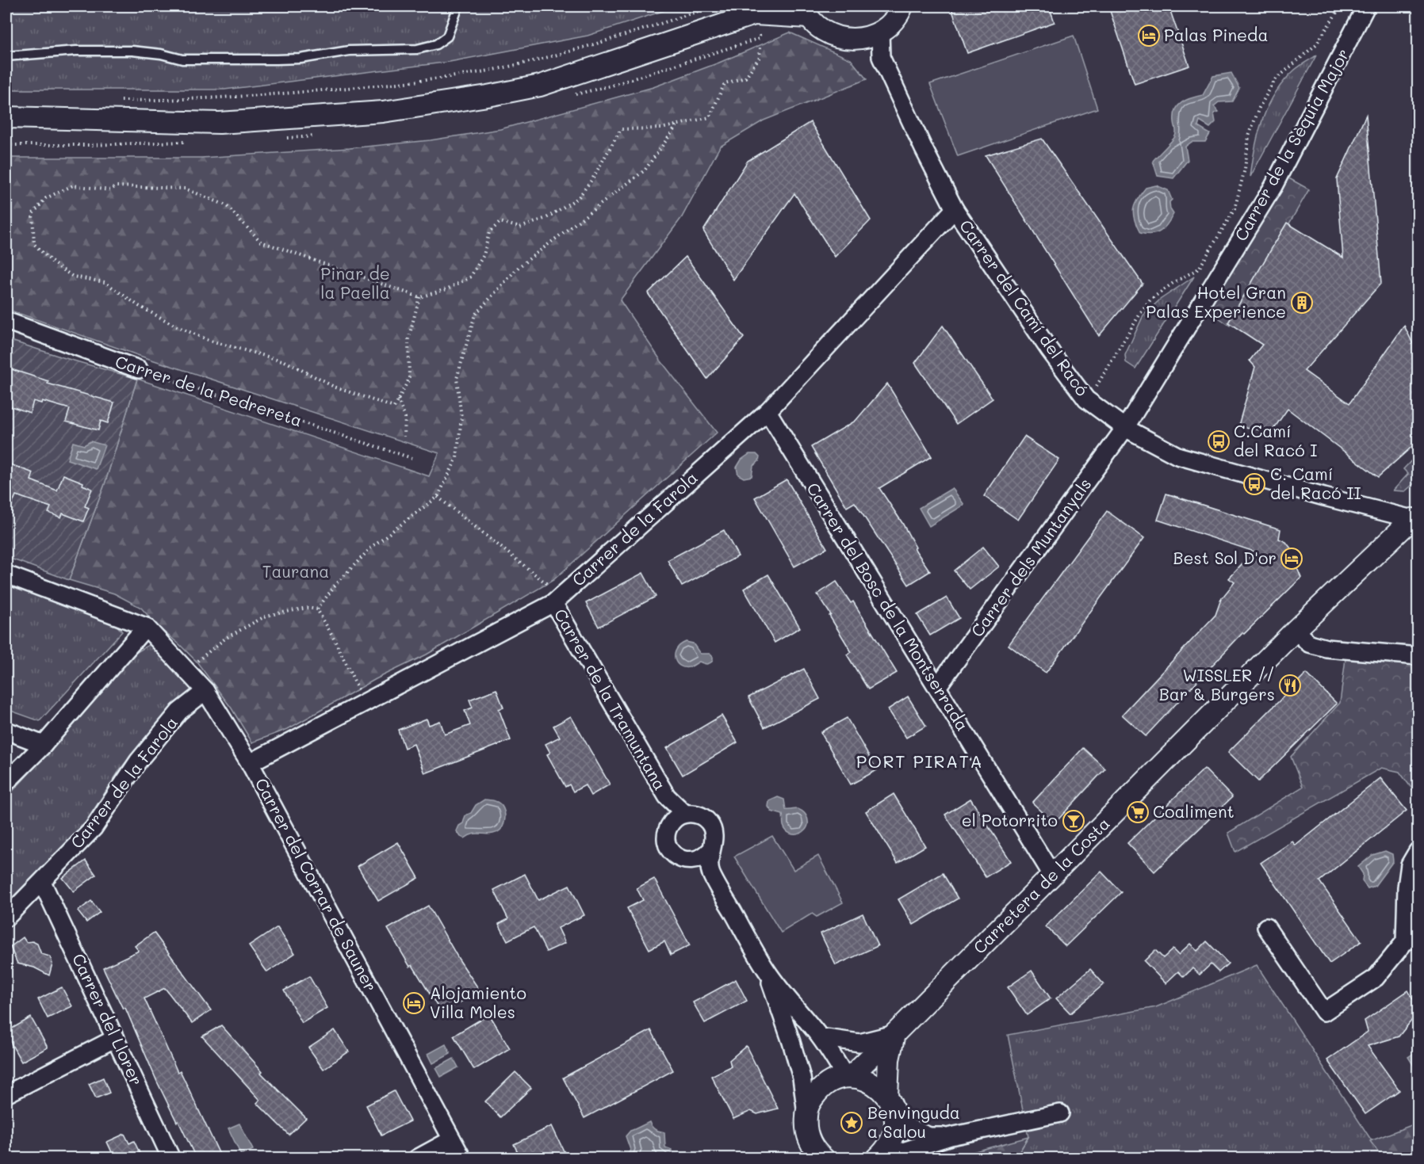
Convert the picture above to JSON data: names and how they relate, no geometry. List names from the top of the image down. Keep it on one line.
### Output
{"streets":{"street":["Carrer de la Sèquia Major","Carrer del Camí del Racó","Carrer de la Pedrereta","Carrer de la Farola","Carrer dels Muntanyals","Carrer del Bosc de la Montserrada","Carrer de la Tramuntana","Carrer del Corrar de Sauner","Carretera de la Costa","Carrer del Llorer"]},"crossings":[["Carrer de la Sèquia Major","Carrer del Camí del Racó"],["Carrer de la Sèquia Major","Carrer dels Muntanyals"],["Carrer del Camí del Racó","Carrer de la Farola"],["Carrer del Camí del Racó","Carrer dels Muntanyals"],["Carrer del Camí del Racó","Carretera de la Costa"],["Carrer de la Farola","Carrer del Bosc de la Montserrada"],["Carrer de la Farola","Carrer de la Tramuntana"],["Carrer de la Farola","Carrer del Corrar de Sauner"],["Carrer de la Farola","Carrer del Llorer"],["Carrer dels Muntanyals","Carrer del Bosc de la Montserrada"],["Carrer del Bosc de la Montserrada","Carretera de la Costa"]],"districts":["PORT PIRATA"],"parks":["Pinar de la Paella","Taurana"],"places":{"hotel":["Palas Pineda","Best Sol D'or","Alojamiento Villa Moles"],"building":["Hotel Gran Palas Experience"],"bus stop":["C.Camí del Racó I","C. Camí del Racó II"],"restaurant":["WISSLER // Bar & Burgers"],"supermarket":["Coaliment"],"bar":["el Potorrito"],"place":["Benvinguda a Salou"]}}
